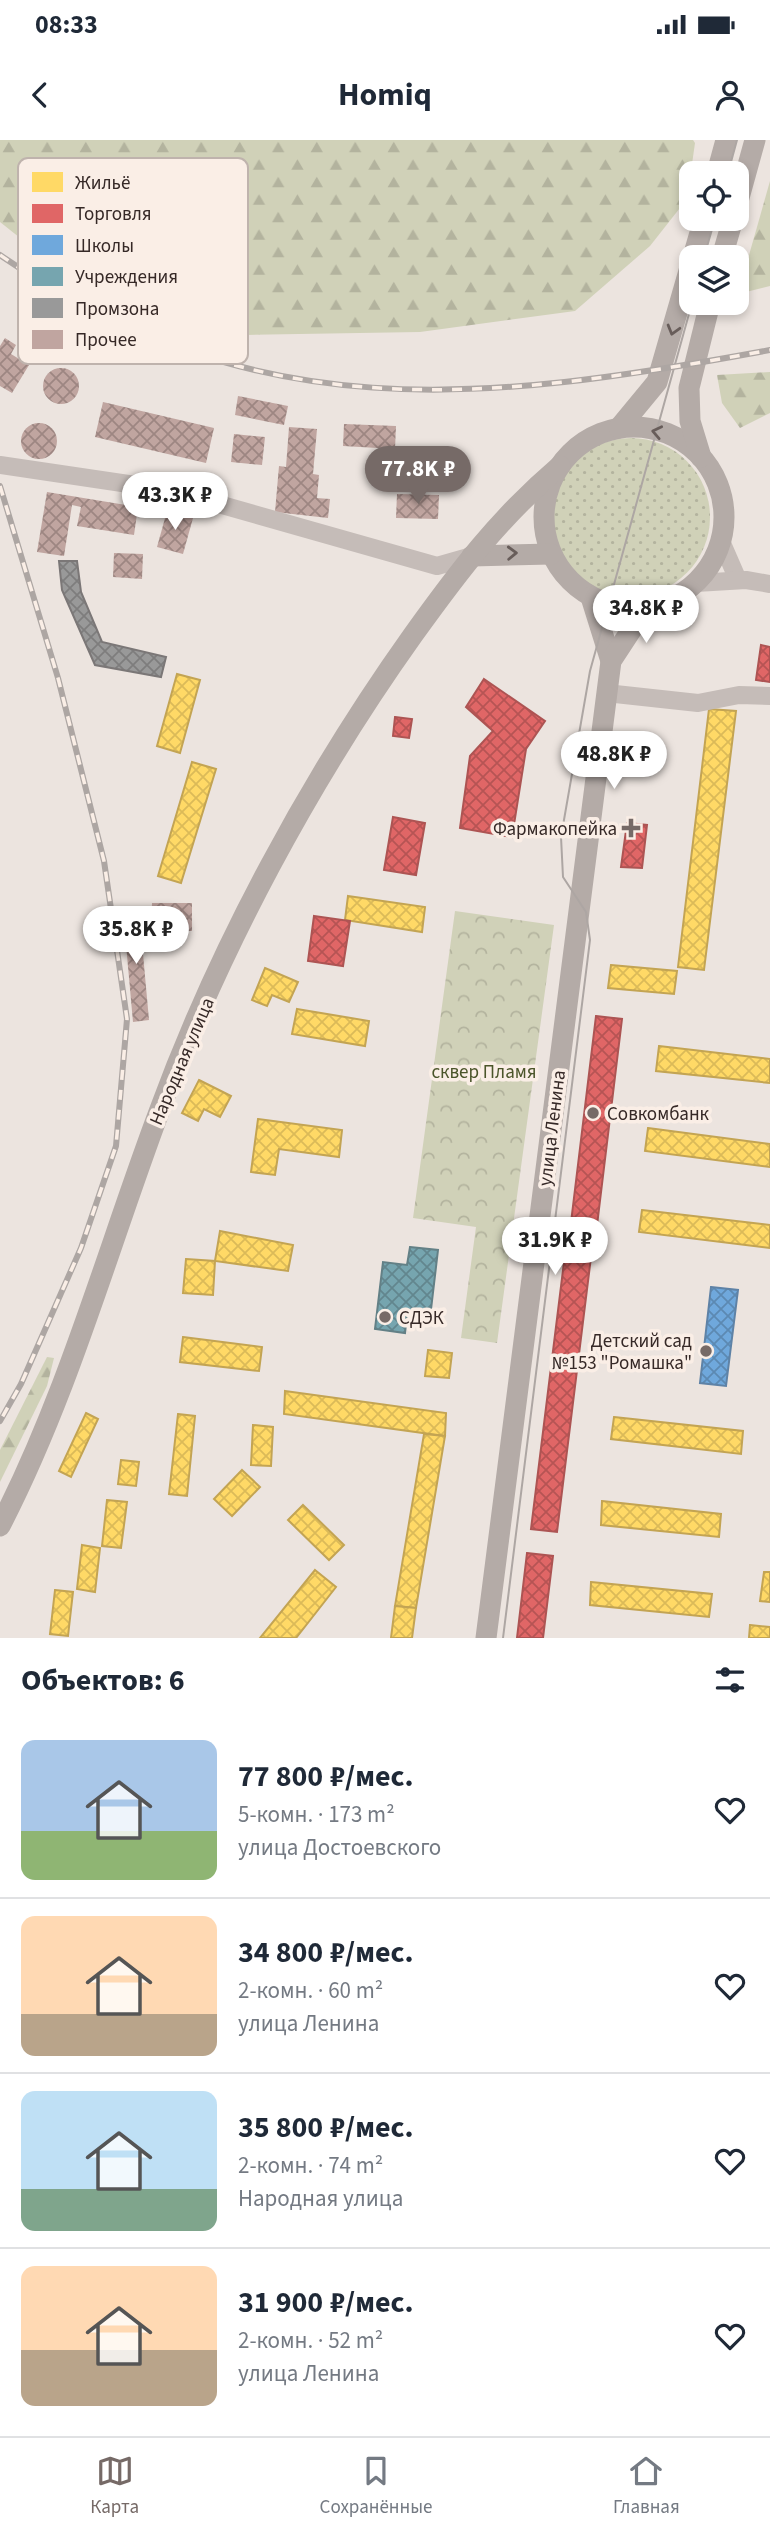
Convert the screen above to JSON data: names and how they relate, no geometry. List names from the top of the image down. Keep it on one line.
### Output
{"streets":{"main road":["Народная улица","улица Ленина"]},"parks":["сквер Пламя"],"places":{"health":["Фармакопейка"],"other":["Совкомбанк","СДЭК","Детский сад №153 \"Ромашка\""]},"legend":["Жильё","Торговля","Школы","Учреждения","Промзона","Прочее"],"page":{"status":"08:33","header":"Homiq","price":["77.8K ₽","43.3K ₽","34.8K ₽","48.8K ₽","35.8K ₽","31.9K ₽"],"heading":"Объектов: 6","list":[{"name":"77 800 ₽/мес.","note":"5-комн. · 173 m² · улица Достоевского"},{"name":"34 800 ₽/мес.","note":"2-комн. · 60 m² · улица Ленина"},{"name":"35 800 ₽/мес.","note":"2-комн. · 74 m² · Народная улица"},{"name":"31 900 ₽/мес.","note":"2-комн. · 52 m² · улица Ленина"}],"tabs":["Карта","Сохранённые","Главная"]}}
